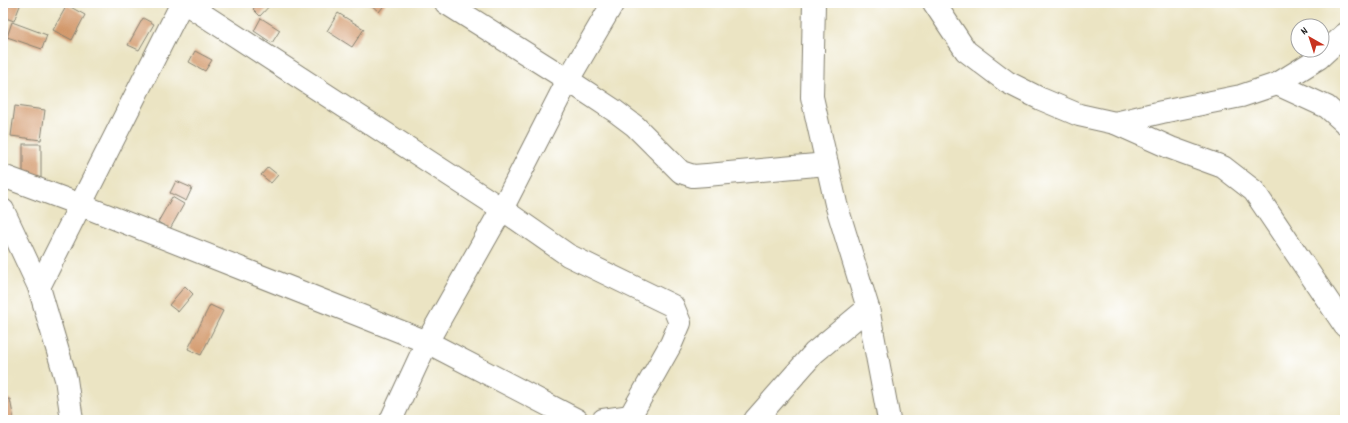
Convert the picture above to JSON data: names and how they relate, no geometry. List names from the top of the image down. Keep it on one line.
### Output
{"north":"top left"}
